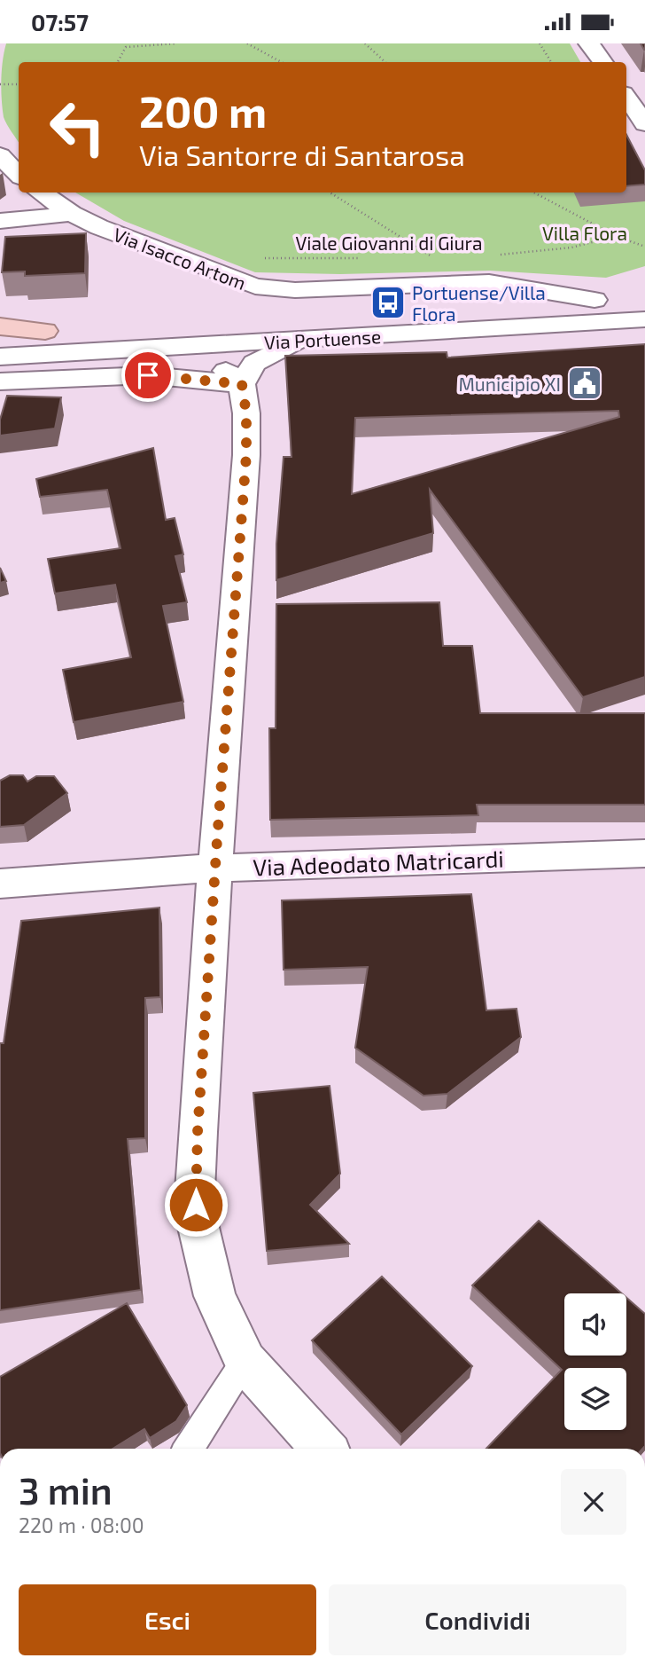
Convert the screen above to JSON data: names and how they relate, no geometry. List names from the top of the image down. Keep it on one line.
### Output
{"streets":{"street":["Via Isacco Artom","Via Portuense","Via Adeodato Matricardi"],"path":["Viale Giovanni di Giura"]},"crossings":[["Via Isacco Artom","Via Portuense"]],"parks":["Villa Flora"],"places":{"bus stop":["Portuense/Villa Flora"],"public building":["Municipio XI"]},"page":{"status":"07:57","turn":["200 m","Via Santorre di Santarosa"],"heading":["3 min","220 m · 08:00"],"buttons":["Esci","Condividi"]}}
